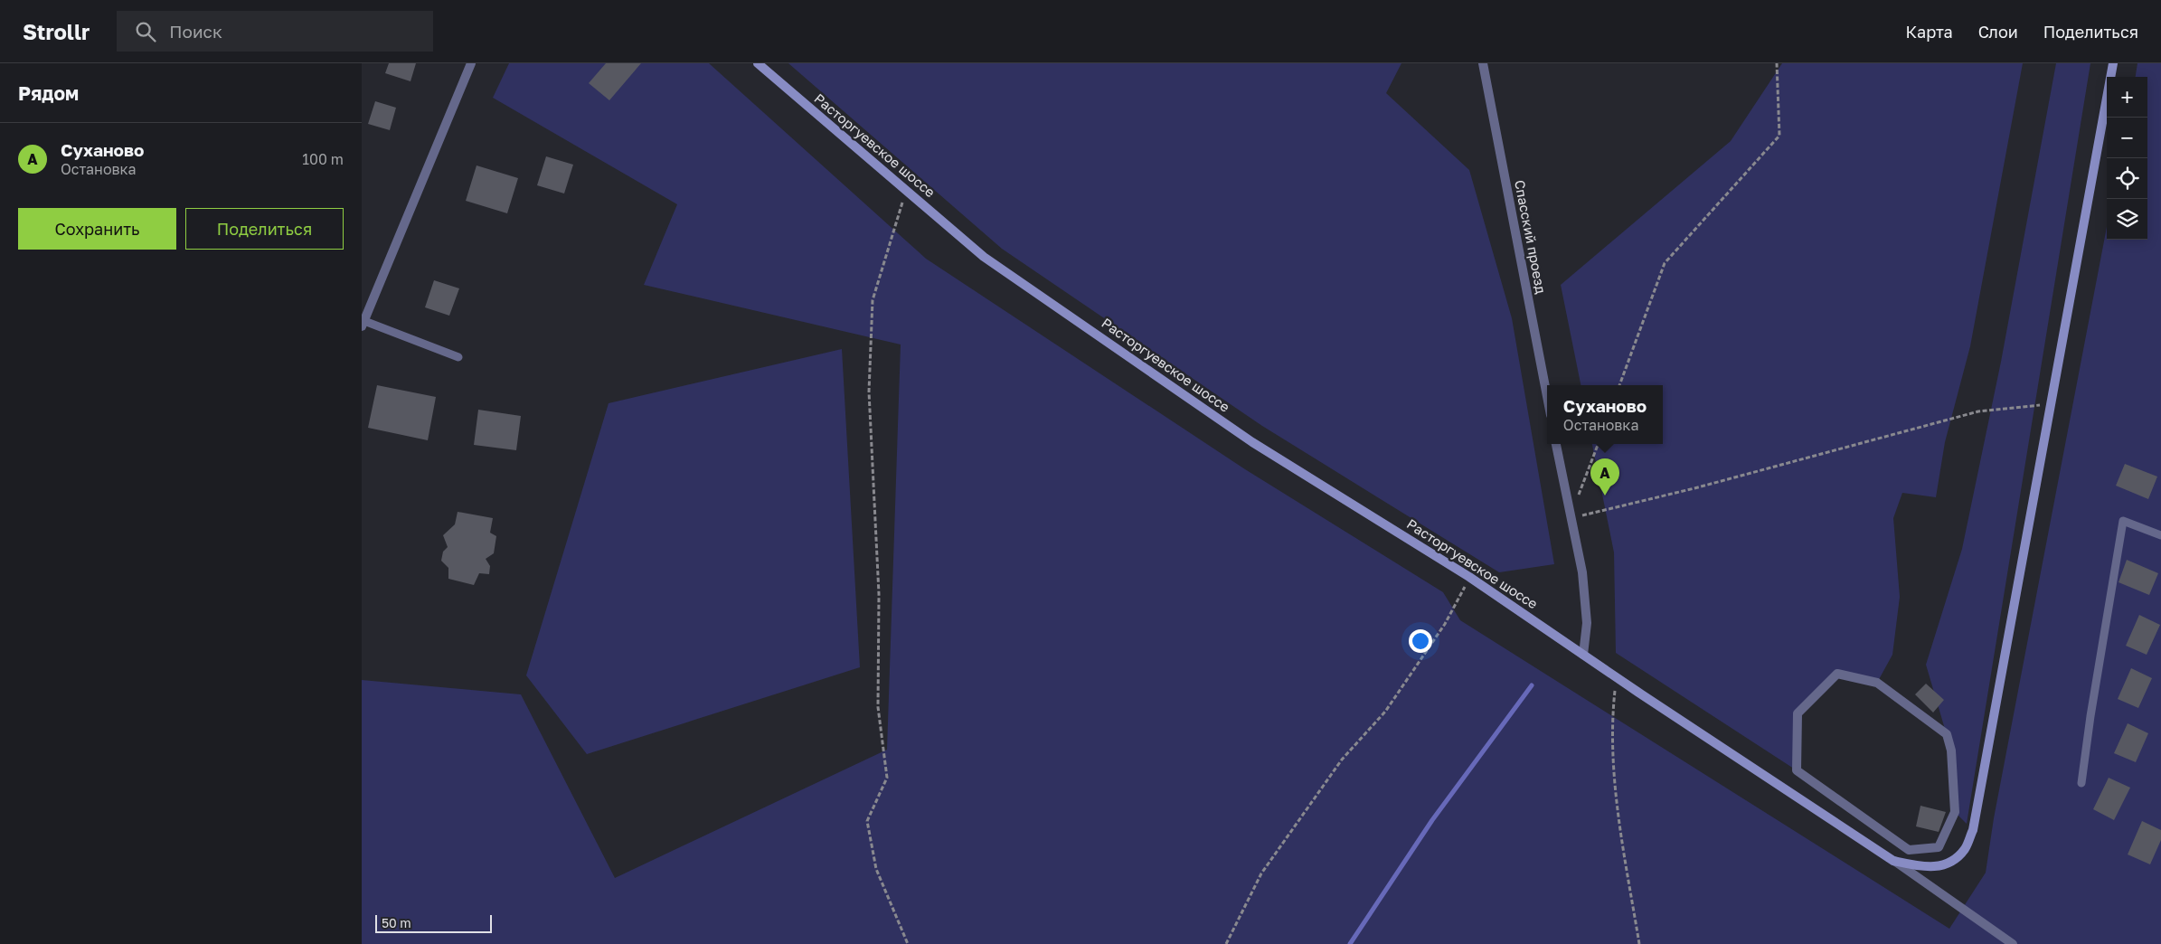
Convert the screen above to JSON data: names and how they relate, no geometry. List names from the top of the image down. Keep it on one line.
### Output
{"streets":{"main road":["Расторгуевское шоссе"],"street":["Спасский проезд"]},"scale_bar":"50 m","page":{"header":"Strollr","search":"Поиск","nav":["Карта","Слои","Поделиться"],"heading":"Рядом","map_buttons":["+","−"],"list":[{"mark":"A","name":"Суханово","note":"Остановка","value":"100 m"}],"buttons":["Сохранить","Поделиться"],"popup":["Суханово","Остановка"],"pins":"A","scale":"50 m"}}
